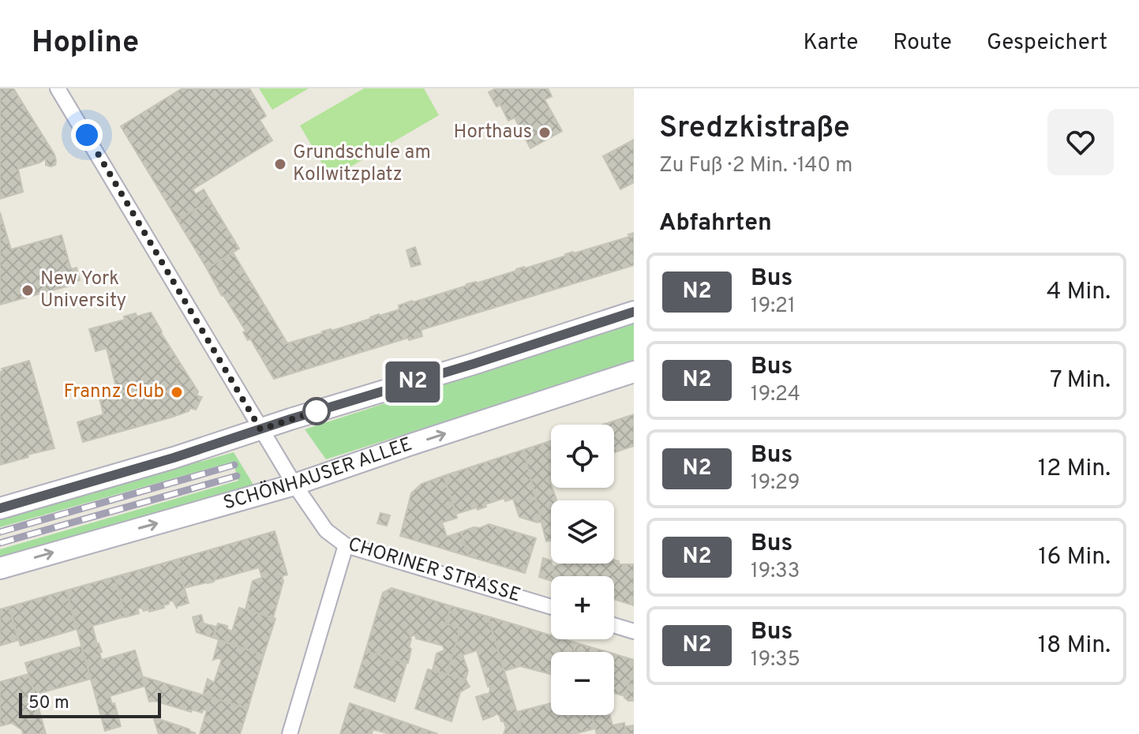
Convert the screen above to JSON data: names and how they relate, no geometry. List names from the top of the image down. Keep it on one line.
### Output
{"streets":{"main road":["SCHÖNHAUSER ALLEE"],"street":["CHORINER STRASSE"]},"crossings":[["SCHÖNHAUSER ALLEE","CHORINER STRASSE"]],"places":["Horthaus","Grundschule am Kollwitzplatz","New York University","Frannz Club"],"lines":["bus line N2"],"scale_bar":"50 m","page":{"header":"Hopline","nav":["Karte","Route","Gespeichert"],"on_map":"N2","heading":[["Sredzkistraße","Zu Fuß · 2 Min. · 140 m"],"Abfahrten"],"list":[{"mark":"N2","name":"Bus","note":"19:21","value":"4 Min."},{"mark":"N2","name":"Bus","note":"19:24","value":"7 Min."},{"mark":"N2","name":"Bus","note":"19:29","value":"12 Min."},{"mark":"N2","name":"Bus","note":"19:33","value":"16 Min."},{"mark":"N2","name":"Bus","note":"19:35","value":"18 Min."}],"map_buttons":["+","−"],"scale":"50 m"}}
